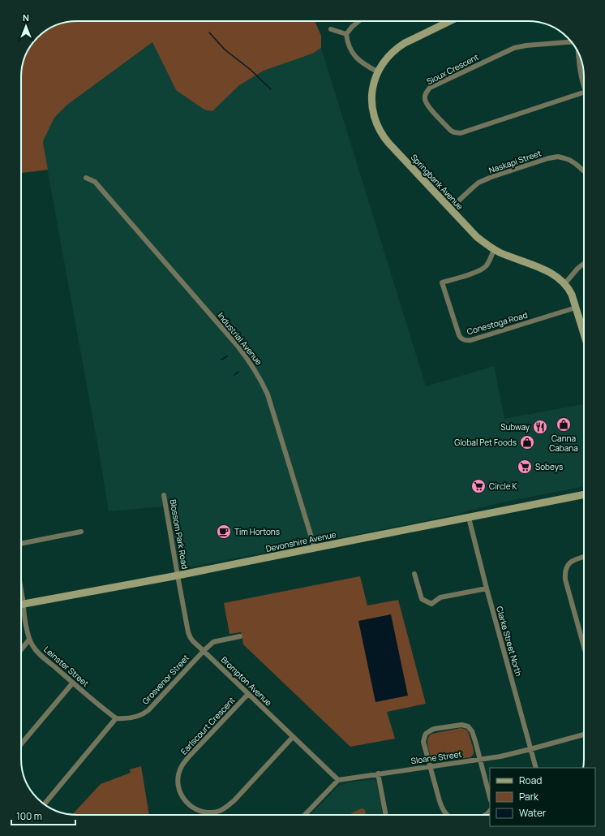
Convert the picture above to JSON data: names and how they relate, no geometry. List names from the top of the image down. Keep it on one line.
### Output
{"streets":{"main road":["Springbank Avenue","Devonshire Avenue"],"street":["Sioux Crescent","Naskapi Street","Conestoga Road","Industrial Avenue","Blossom Park Road","Clarke Street North","Leinster Street","Grosvenor Street","Brompton Avenue","Earlscourt Crescent","Sloane Street"]},"crossings":[["Naskapi Street","Springbank Avenue"],["Springbank Avenue","Conestoga Road"],["Industrial Avenue","Devonshire Avenue"],["Blossom Park Road","Devonshire Avenue"],["Blossom Park Road","Brompton Avenue"],["Devonshire Avenue","Clarke Street North"],["Devonshire Avenue","Leinster Street"],["Devonshire Avenue","Brompton Avenue"],["Clarke Street North","Sloane Street"],["Leinster Street","Grosvenor Street"],["Grosvenor Street","Brompton Avenue"],["Brompton Avenue","Earlscourt Crescent"],["Brompton Avenue","Sloane Street"]],"places":{"shop":["Canna Cabana","Global Pet Foods"],"restaurant":["Subway"],"supermarket":["Sobeys","Circle K"],"cafe":["Tim Hortons"]},"legend":["Road","Park","Water"],"scale_bar":"100 m","north":"top"}
